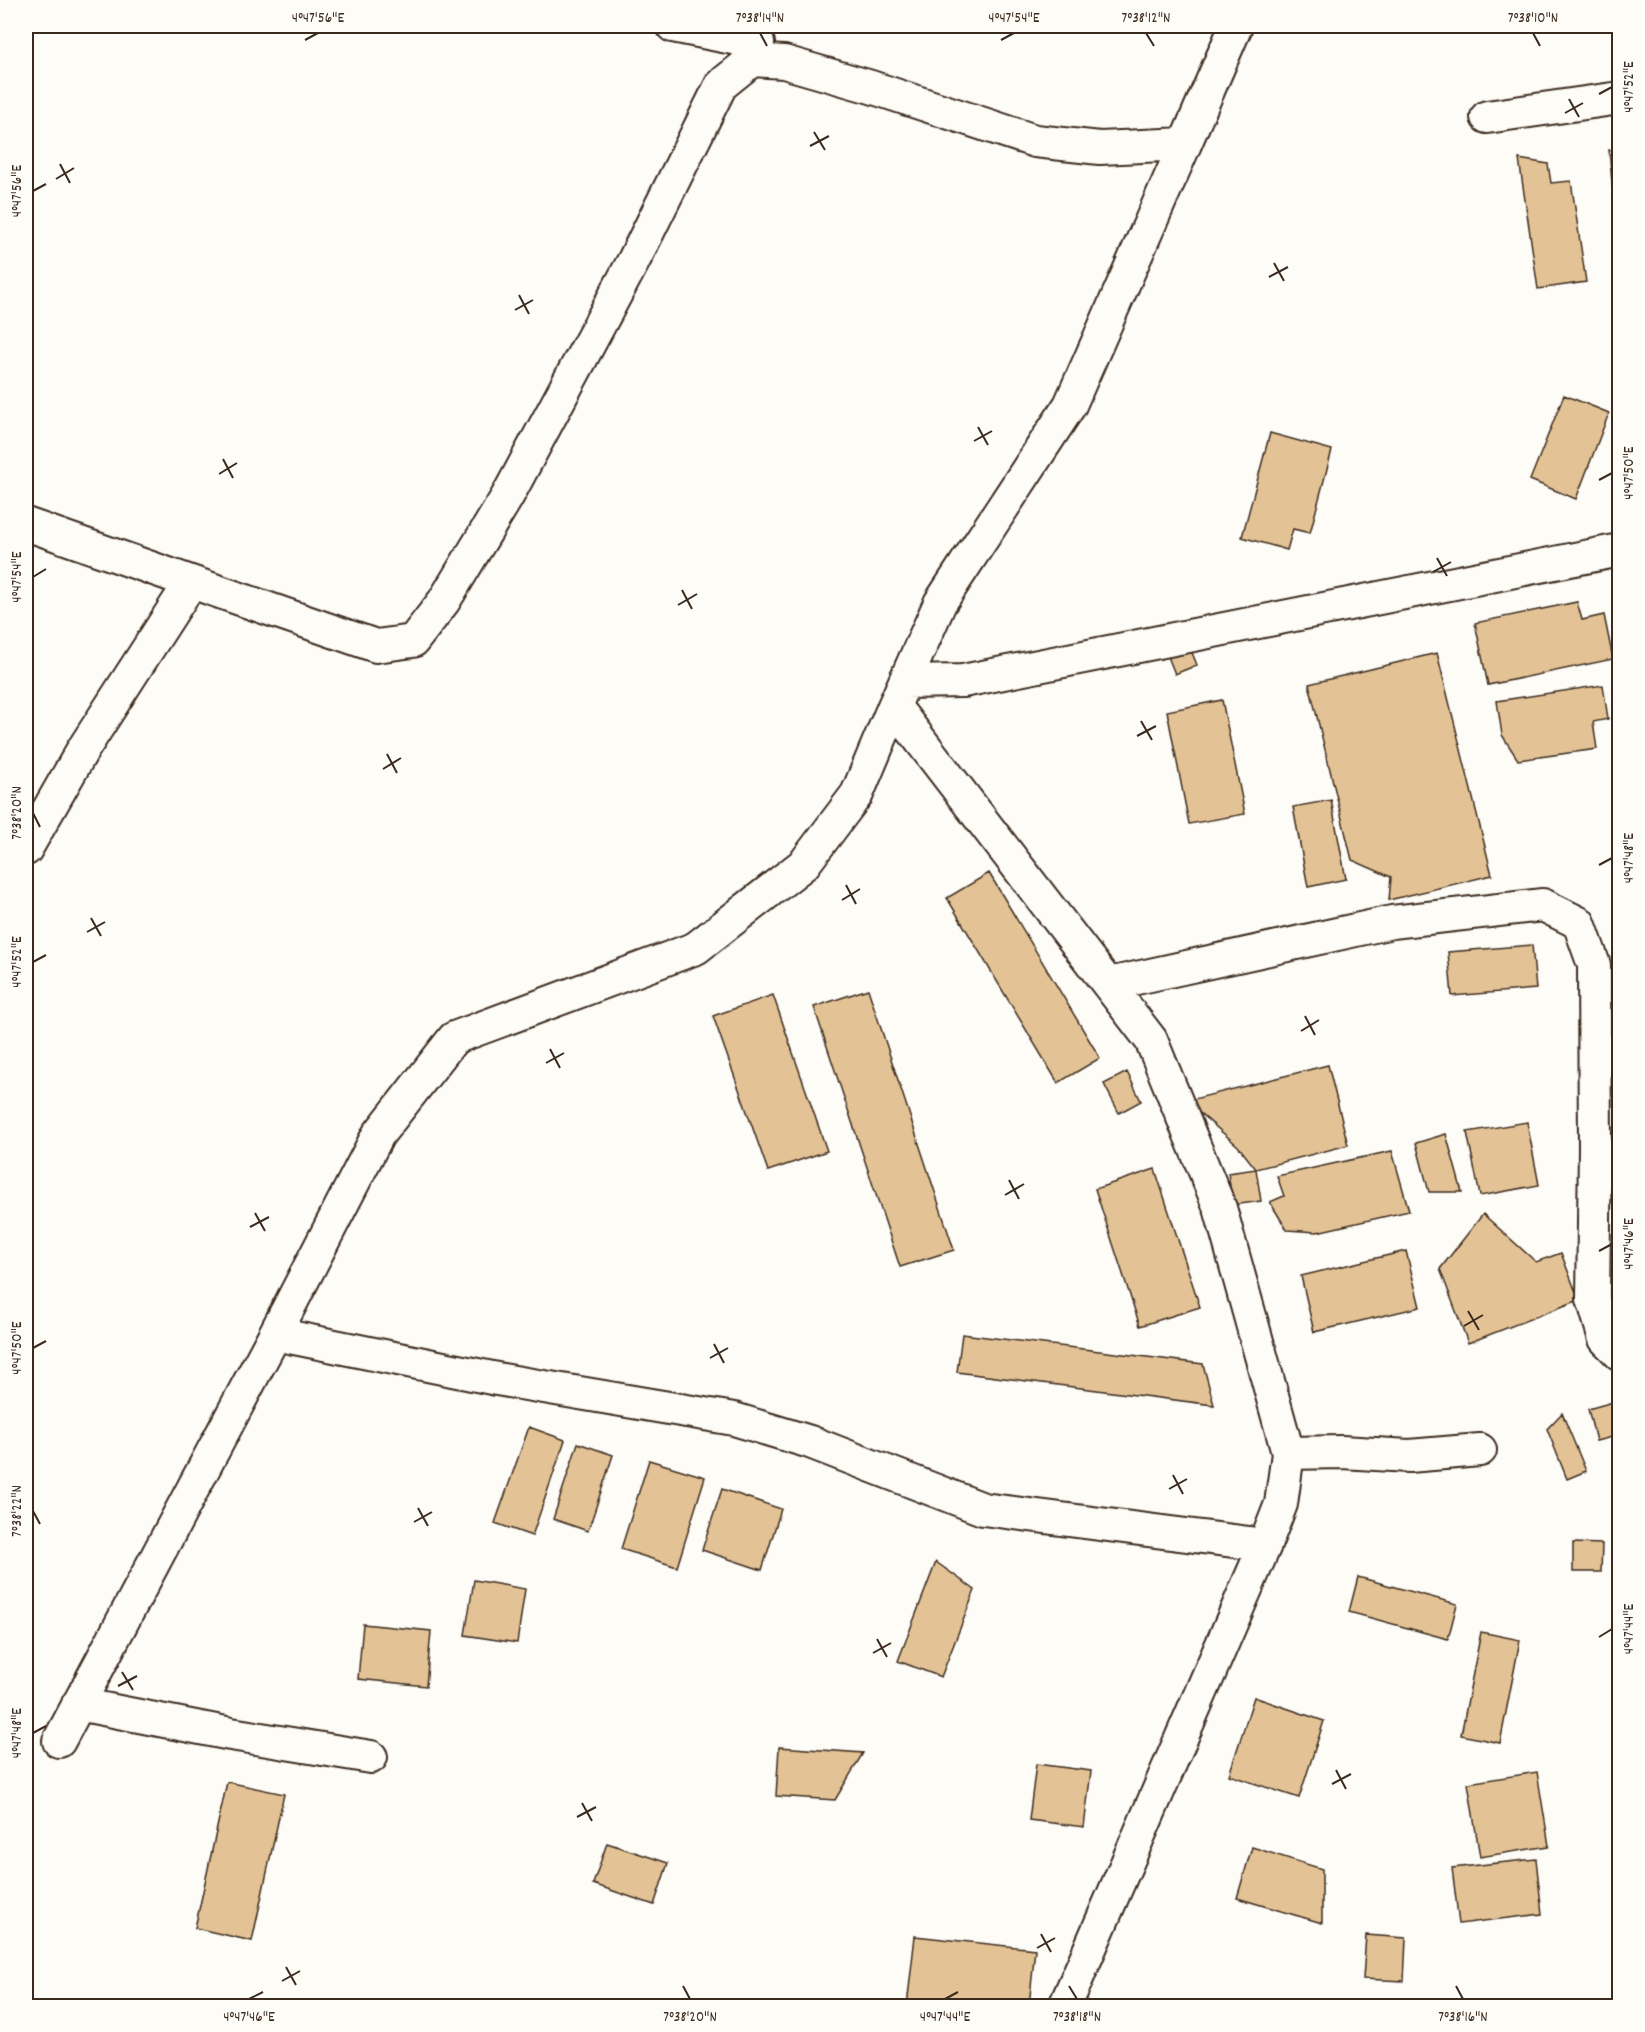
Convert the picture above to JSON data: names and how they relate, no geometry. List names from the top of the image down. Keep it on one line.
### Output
{"coordinates":["4°47'56\"E","7°38'14\"N","4°47'54\"E","7°38'12\"N","7°38'10\"N","4°47'52\"E","4°47'50\"E","7°38'20\"N","4°47'48\"E","4°47'46\"E","7°38'22\"N","4°47'44\"E","7°38'18\"N","7°38'16\"N"]}
